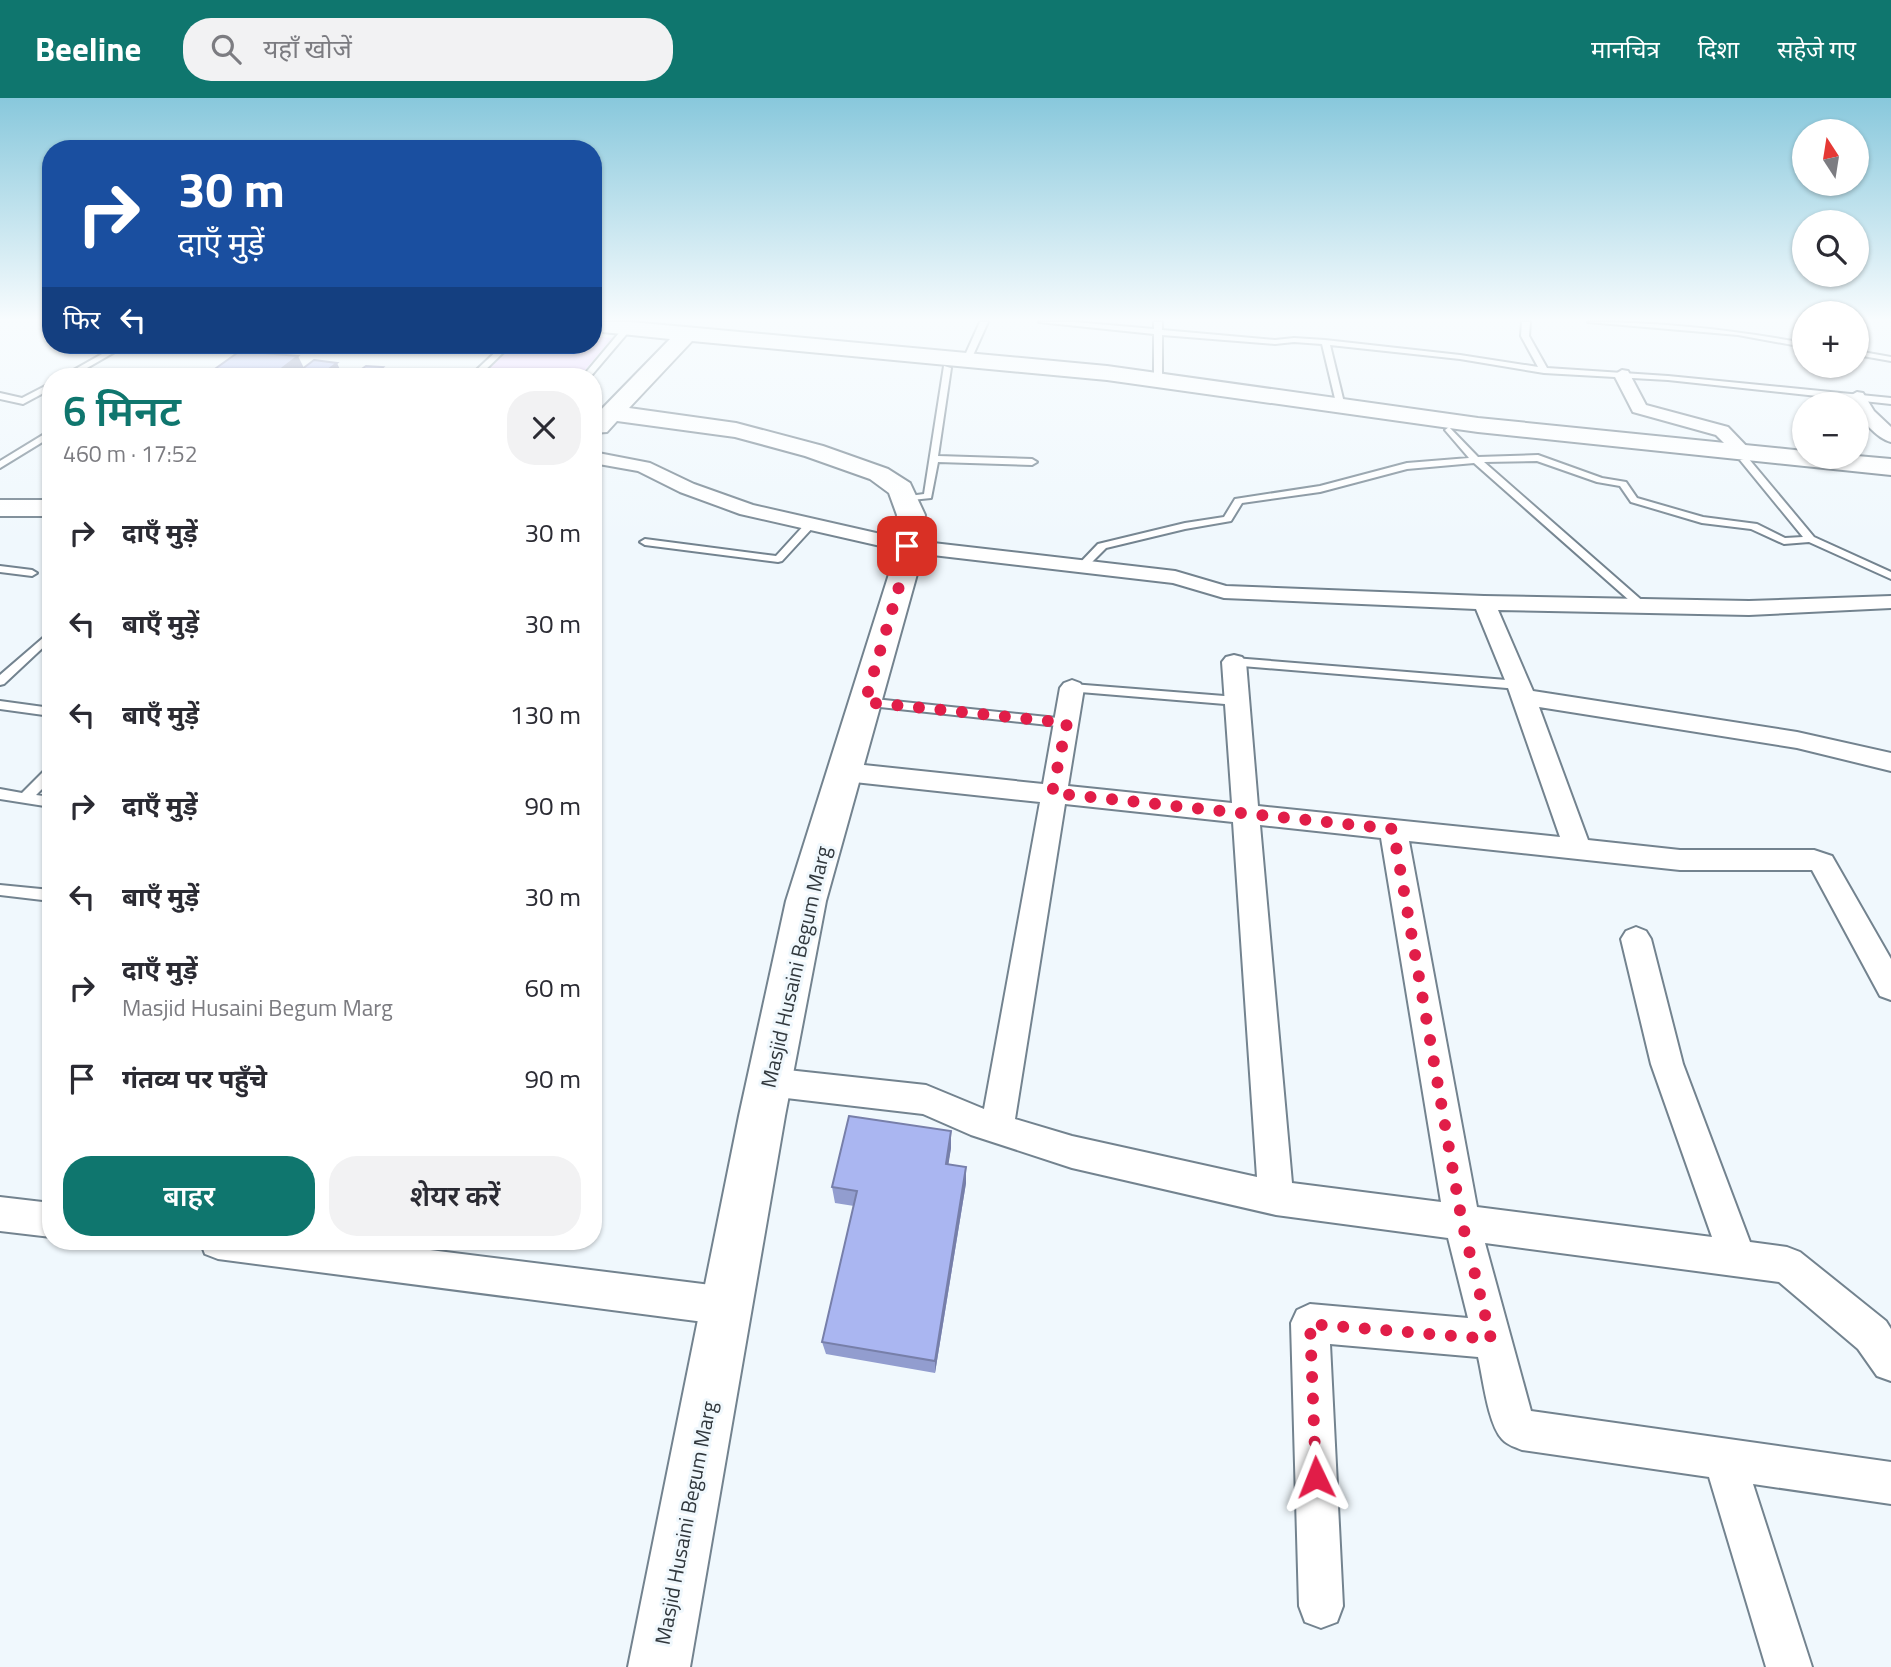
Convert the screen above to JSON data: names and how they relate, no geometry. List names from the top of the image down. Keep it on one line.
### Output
{"streets":{"street":["Masjid Husaini Begum Marg"]},"north":"top","page":{"header":"Beeline","search":"यहाँ खोजें","nav":["मानचित्र","दिशा","सहेजे गए"],"map_buttons":["+","−"],"turn":["30 m","दाएँ मुड़ें"],"then":"फिर","heading":["6 मिनट","460 m · 17:52"],"list":[{"name":"दाएँ मुड़ें","value":"30 m"},{"name":"बाएँ मुड़ें","value":"30 m"},{"name":"बाएँ मुड़ें","value":"130 m"},{"name":"दाएँ मुड़ें","value":"90 m"},{"name":"बाएँ मुड़ें","value":"30 m"},{"name":"दाएँ मुड़ें","note":"Masjid Husaini Begum Marg","value":"60 m"},{"name":"गंतव्य पर पहुँचे","value":"90 m"}],"buttons":["बाहर","शेयर करें"]}}
